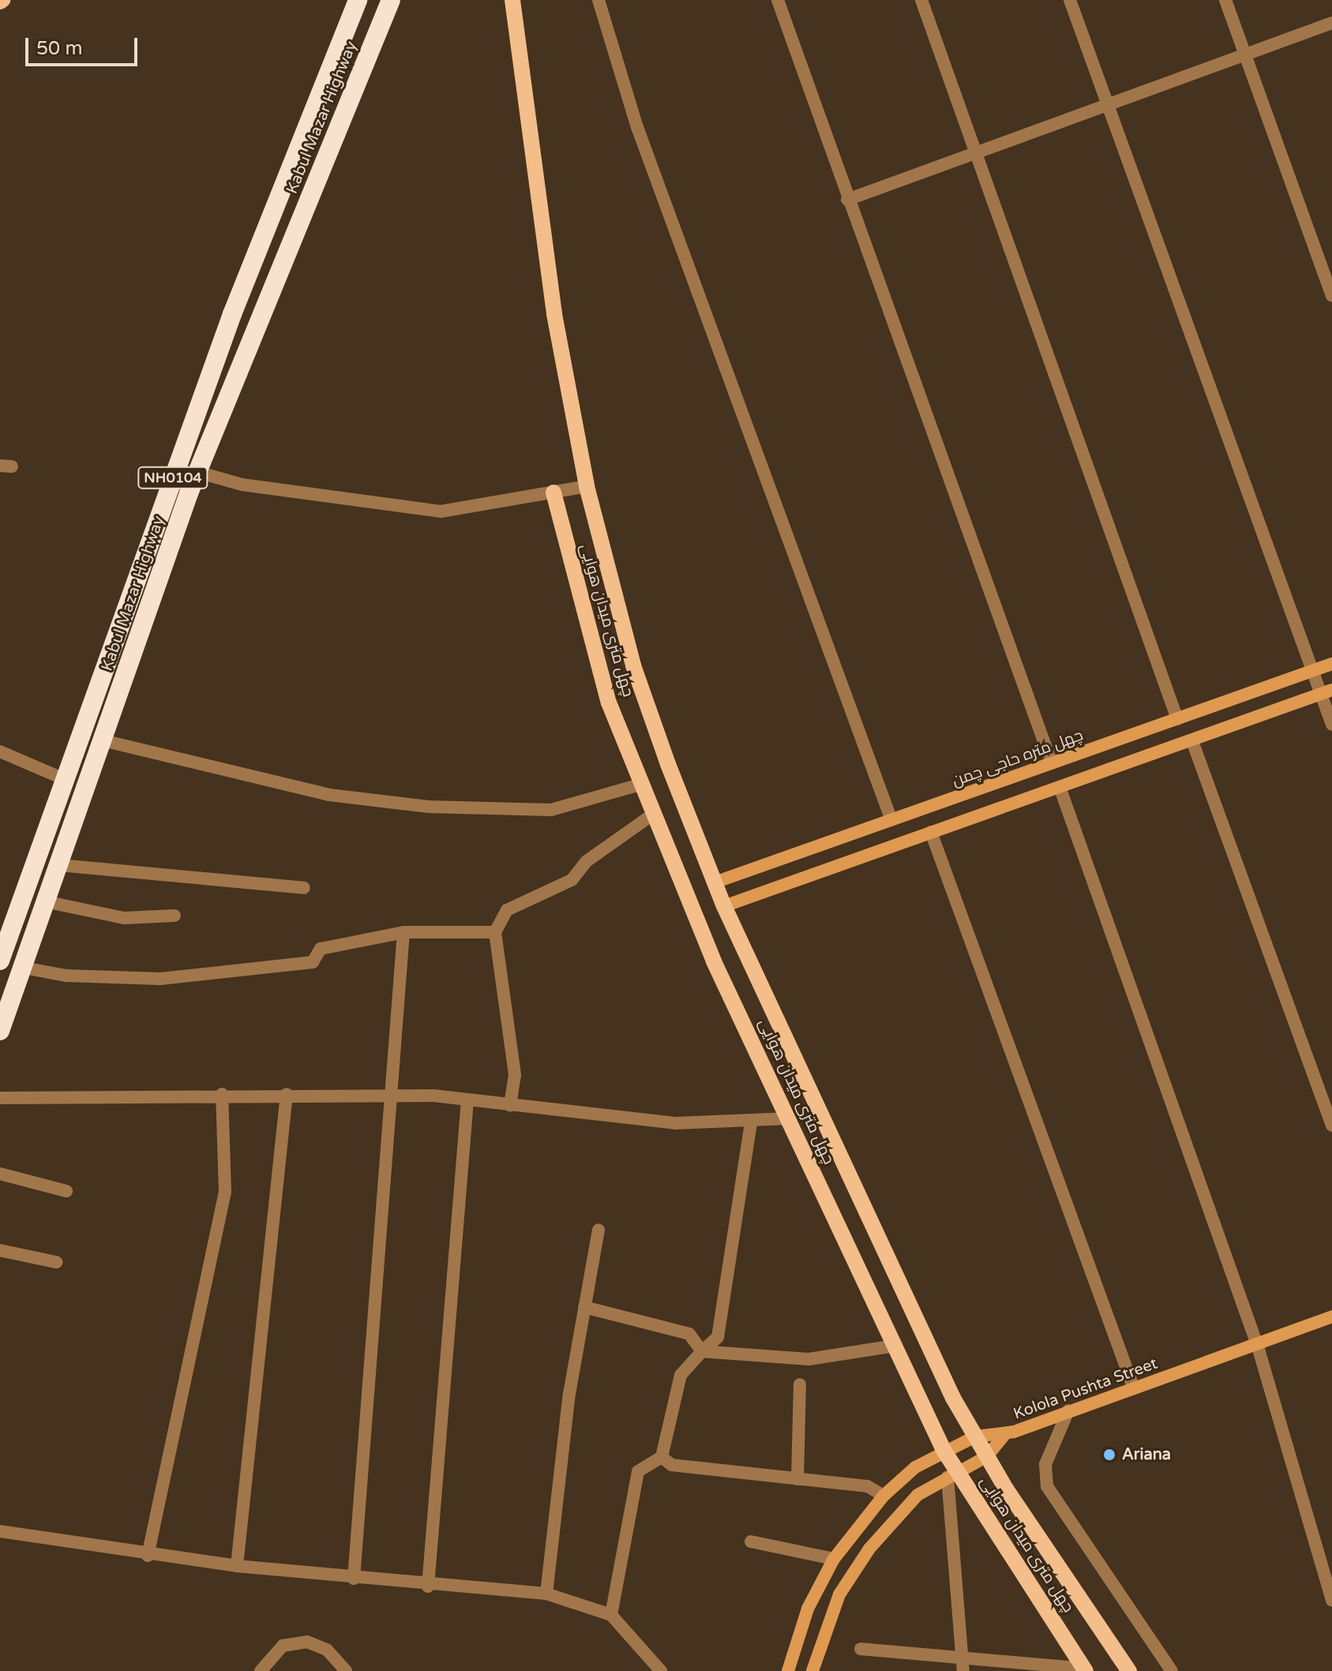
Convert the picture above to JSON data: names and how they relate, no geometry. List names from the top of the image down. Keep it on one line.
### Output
{"streets":{"highway":["Kabul Mazar Highway","NH0104"],"main road":["چهل متری میدان هوایی"],"street":["چهل متره حاجی چمن","Kolola Pushta Street"]},"crossings":[["چهل متری میدان هوایی","Kolola Pushta Street"]],"places":["Ariana"],"scale_bar":"50 m"}
